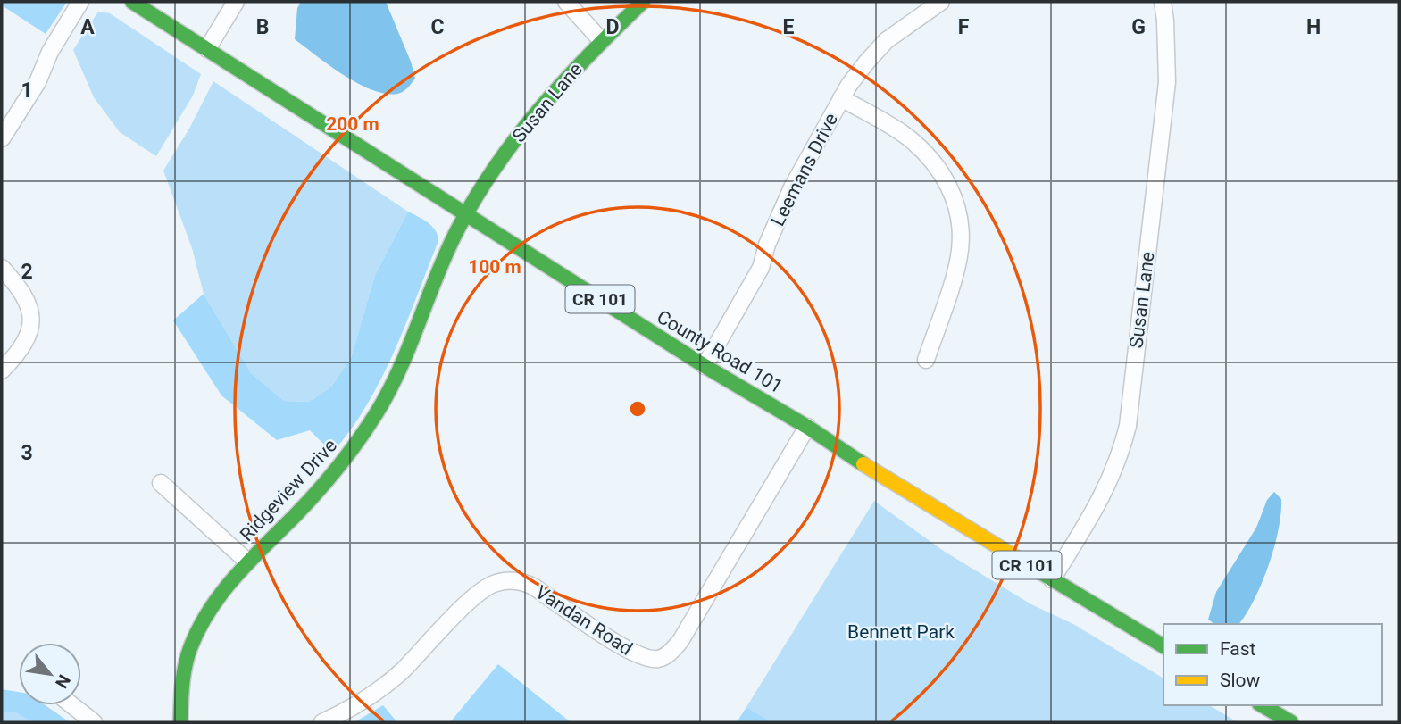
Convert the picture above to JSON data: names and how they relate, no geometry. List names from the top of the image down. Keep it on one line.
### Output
{"streets":{"main road":["Susan Lane","CR 101","County Road 101","Ridgeview Drive"],"street":["Leemans Drive","Vandan Road"]},"crossings":[["Susan Lane","County Road 101"],["Susan Lane","Ridgeview Drive"],["Leemans Drive","County Road 101"],["County Road 101","Ridgeview Drive"],["County Road 101","Vandan Road"]],"parks":["Bennett Park"],"legend":["Fast","Slow"],"north":"bottom right","grid":{"columns":["A","B","C","D","E","F","G","H"],"rows":["1","2","3"]},"rings":["200 m","100 m"]}
